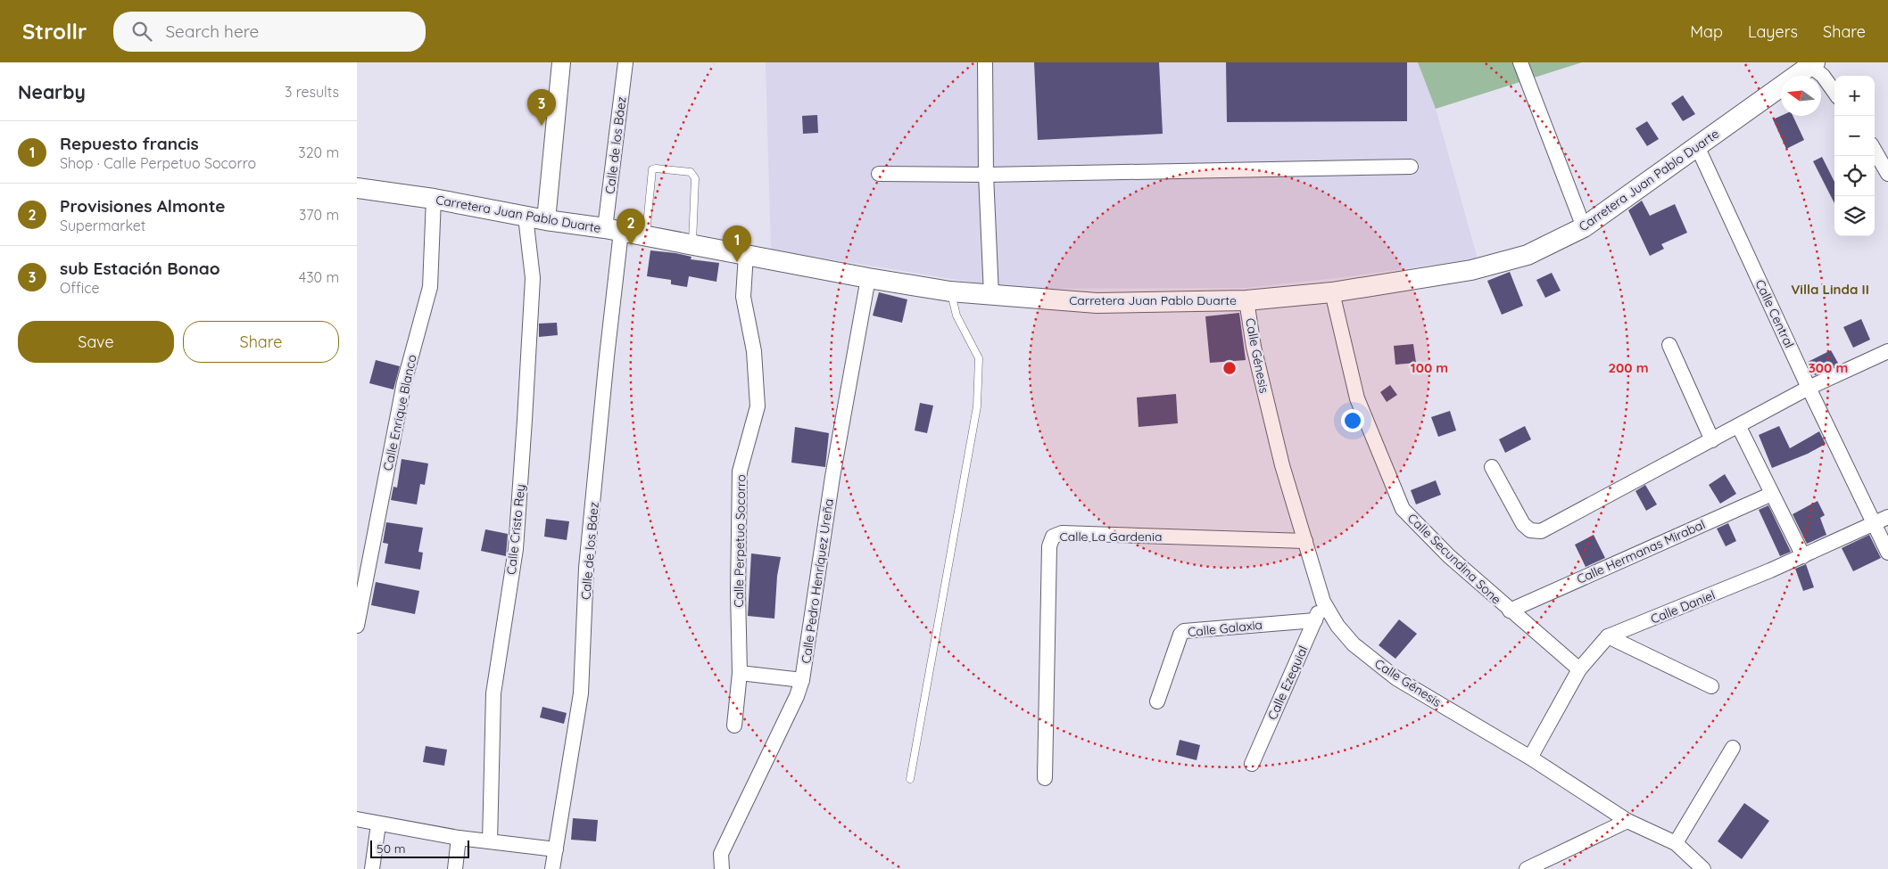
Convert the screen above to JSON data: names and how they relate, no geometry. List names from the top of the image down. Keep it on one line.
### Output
{"streets":{"main road":["Carretera Juan Pablo Duarte"],"street":["Calle de los Báez","Calle Central","Calle Génesis","Calle Enrique Blanco","Calle Cristo Rey","Calle La Gardenia","Calle Perpetuo Socorro","Calle Hermanas Mirabal","Calle Secundina Sone","Calle Pedro Henríquez Ureña","Calle Daniel","Calle Galaxia","Calle Ezequial"]},"crossings":[["Calle de los Báez","Carretera Juan Pablo Duarte"],["Carretera Juan Pablo Duarte","Calle Central"],["Carretera Juan Pablo Duarte","Calle Génesis"],["Carretera Juan Pablo Duarte","Calle Enrique Blanco"],["Carretera Juan Pablo Duarte","Calle Cristo Rey"],["Carretera Juan Pablo Duarte","Calle Perpetuo Socorro"],["Carretera Juan Pablo Duarte","Calle Secundina Sone"],["Carretera Juan Pablo Duarte","Calle Pedro Henríquez Ureña"],["Calle Central","Calle Daniel"],["Calle Génesis","Calle La Gardenia"],["Calle Génesis","Calle Daniel"],["Calle Génesis","Calle Ezequial"],["Calle Hermanas Mirabal","Calle Secundina Sone"],["Calle Secundina Sone","Calle Daniel"],["Calle Galaxia","Calle Ezequial"]],"districts":["Villa Linda II"],"scale_bar":"50 m","north":"left","page":{"header":"Strollr","search":"Search here","nav":["Map","Layers","Share"],"heading":["Nearby","3 results"],"map_buttons":["+","−"],"pins":["3","2","1"],"list":[{"mark":"1","name":"Repuesto francis","note":"Shop · Calle Perpetuo Socorro","value":"320 m"},{"mark":"2","name":"Provisiones Almonte","note":"Supermarket","value":"370 m"},{"mark":"3","name":"sub Estación Bonao","note":"Office","value":"430 m"}],"buttons":["Save","Share"],"scale":"50 m"},"rings":["100 m","200 m","300 m"]}
